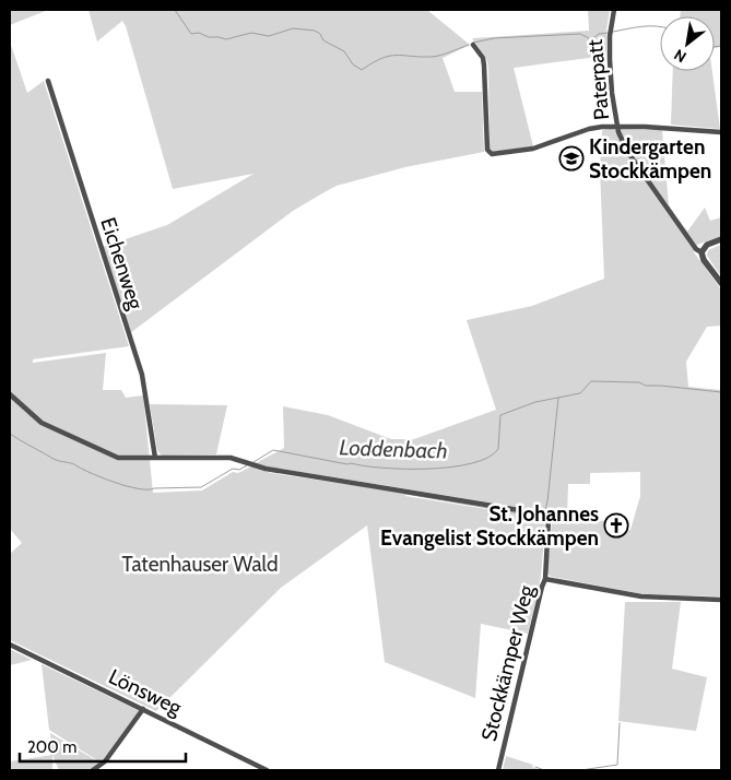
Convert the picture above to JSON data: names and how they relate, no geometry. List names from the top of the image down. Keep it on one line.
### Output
{"streets":{"street":["Paterpatt","Eichenweg","Stockkämper Weg","Lönsweg"]},"water":["Loddenbach"],"parks":["Tatenhauser Wald"],"places":{"school or university":["Kindergarten Stockkämpen"],"church":["St. Johannes Evangelist Stockkämpen"]},"scale_bar":"200 m","north":"bottom left"}
